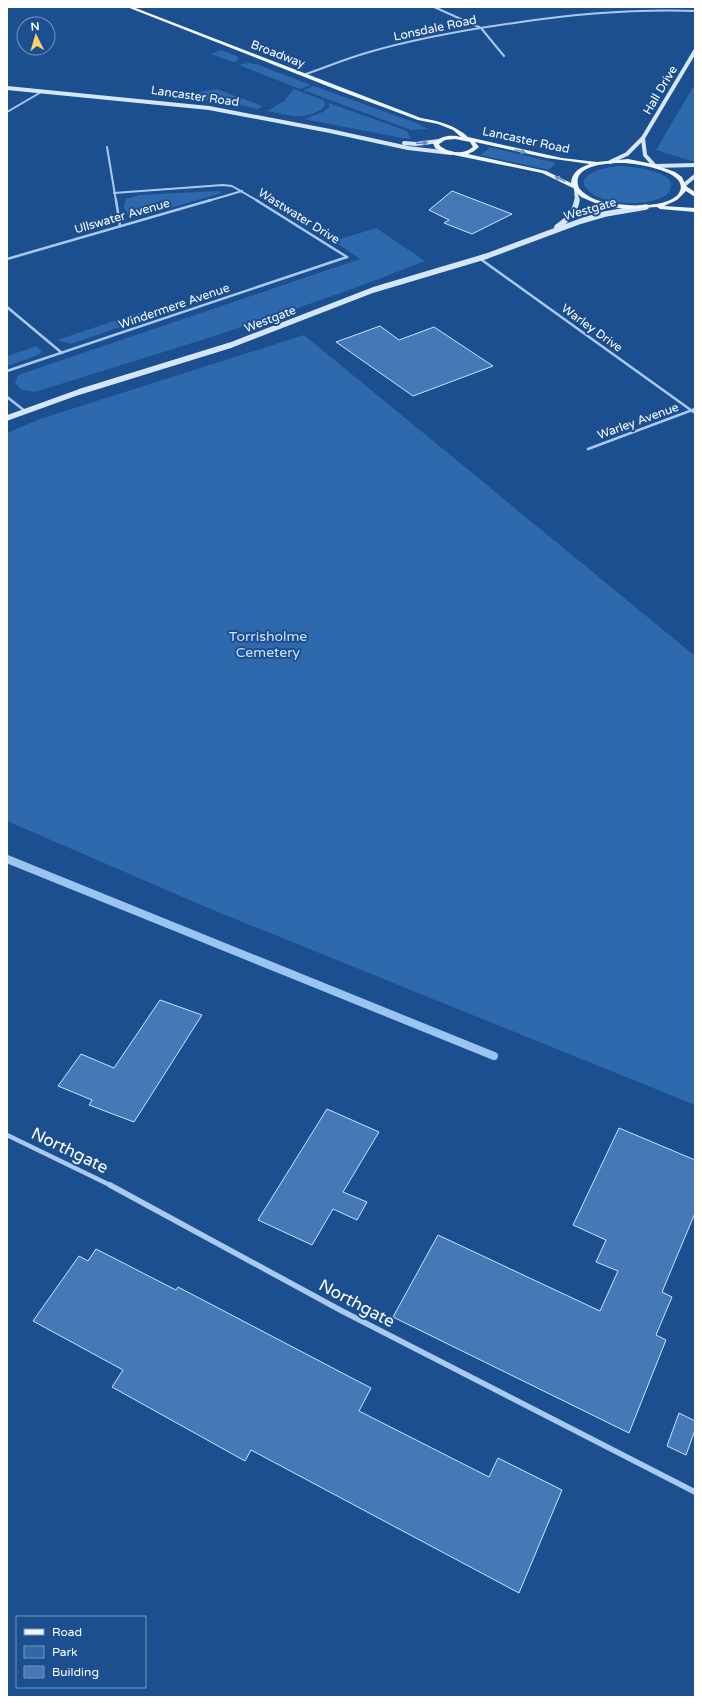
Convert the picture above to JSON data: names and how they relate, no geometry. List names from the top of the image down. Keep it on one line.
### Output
{"streets":{"main road":["Broadway","Lancaster Road"],"street":["Lonsdale Road","Hall Drive","Westgate","Ullswater Avenue","Wastwater Drive","Windermere Avenue","Warley Drive","Warley Avenue","Northgate"]},"crossings":[["Lonsdale Road","Broadway"],["Broadway","Lancaster Road"],["Hall Drive","Lancaster Road"],["Lancaster Road","Westgate"],["Westgate","Warley Drive"],["Ullswater Avenue","Wastwater Drive"],["Wastwater Drive","Windermere Avenue"],["Warley Drive","Warley Avenue"]],"parks":["Torrisholme Cemetery"],"legend":["Road","Park","Building"],"north":"top"}
